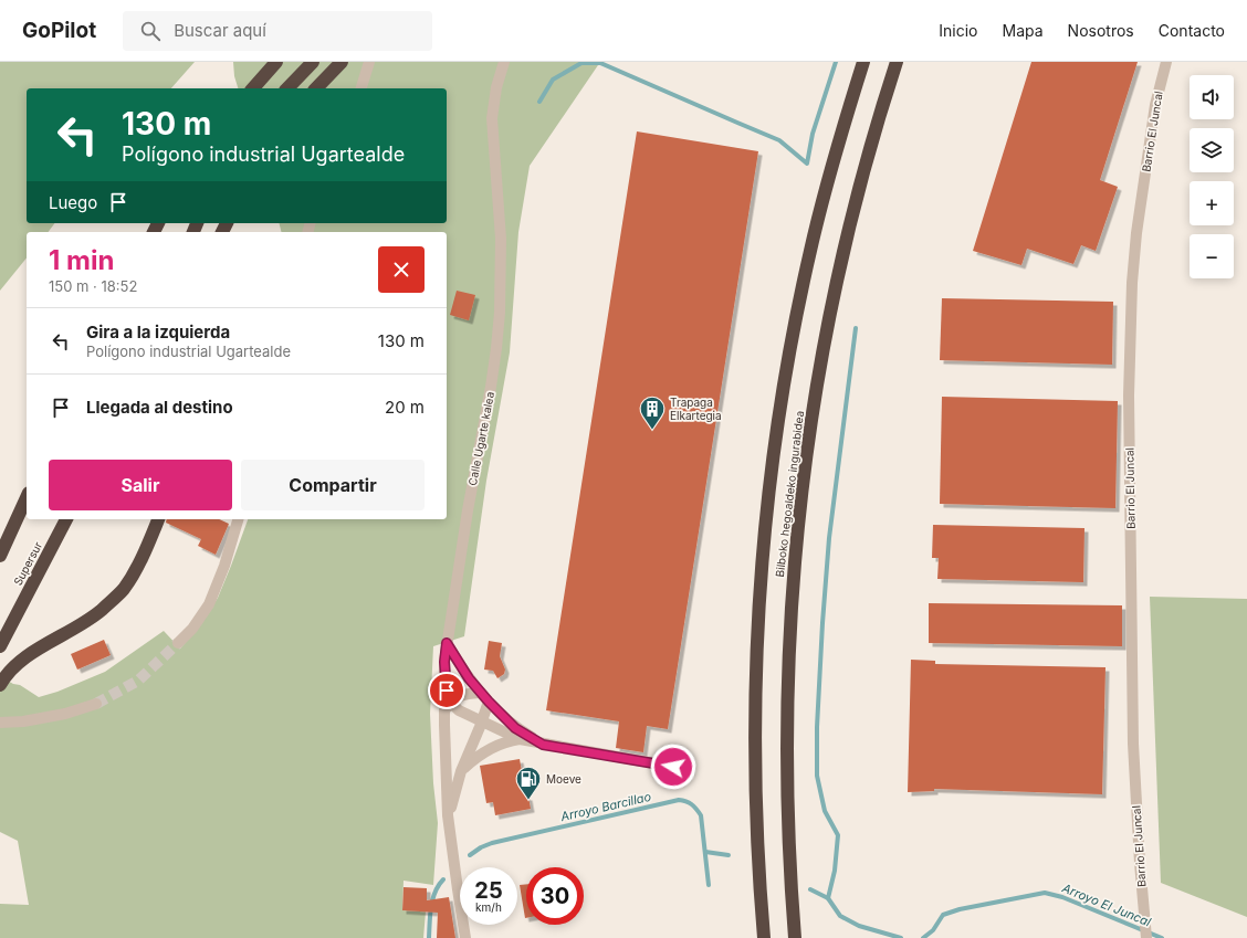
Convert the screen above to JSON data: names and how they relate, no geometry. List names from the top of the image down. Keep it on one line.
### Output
{"streets":{"highway":["Bilboko hegoaldeko ingurabidea","Supersur"],"street":["Barrio El Juncal","Calle Ugarte kalea"]},"water":["Arroyo Barcillao","Arroyo El Juncal"],"places":{"building":["Trapaga Elkartegia"],"fuel station":["Moeve"]},"page":{"header":"GoPilot","search":"Buscar aquí","nav":["Inicio","Mapa","Nosotros","Contacto"],"map_buttons":["+","−"],"turn":["130 m","Polígono industrial Ugartealde"],"then":"Luego","heading":["1 min","150 m · 18:52"],"list":[{"name":"Gira a la izquierda","note":"Polígono industrial Ugartealde","value":"130 m"},{"name":"Llegada al destino","value":"20 m"}],"buttons":["Salir","Compartir"],"speed":"25 km/h","limit":"30"}}
